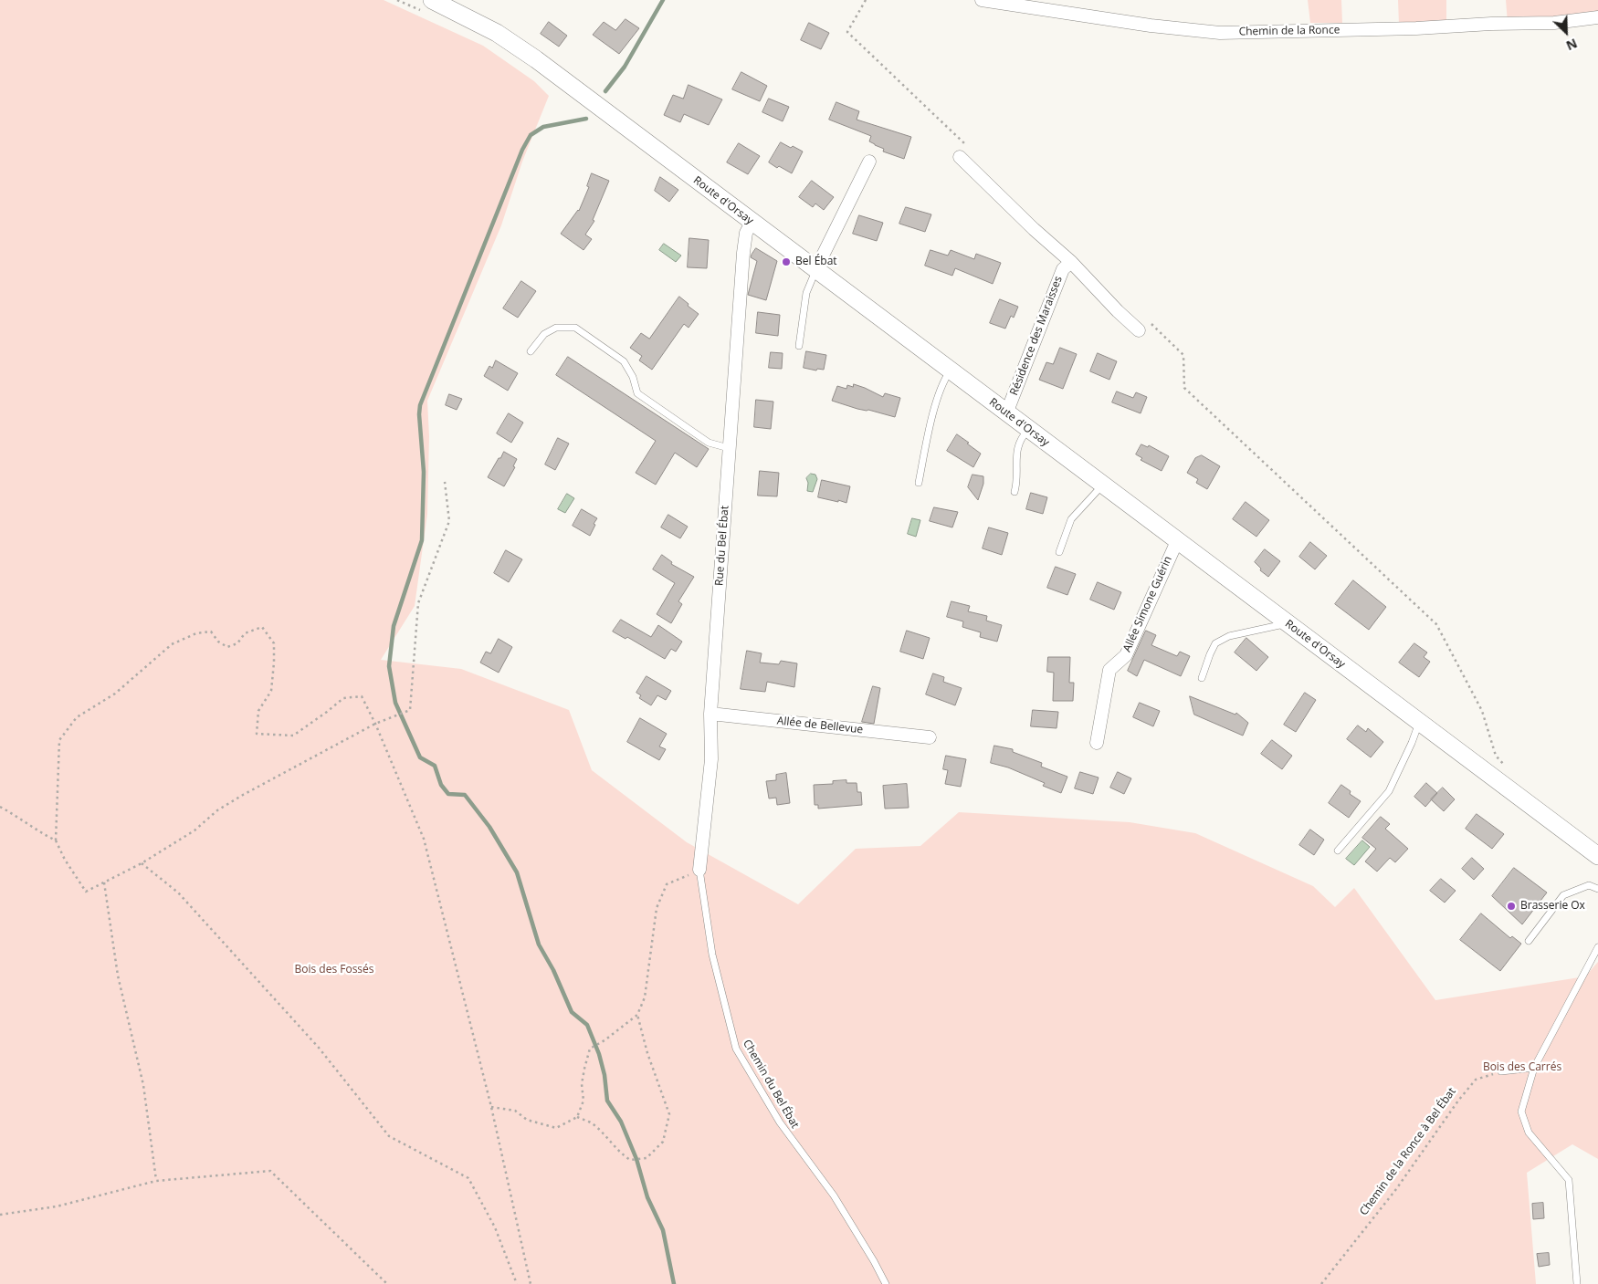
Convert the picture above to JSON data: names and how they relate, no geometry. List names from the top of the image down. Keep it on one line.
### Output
{"streets":{"main road":["Route d'Orsay"],"street":["Chemin de la Ronce","Résidence des Maraisses","Rue du Bel Ébat","Allée Simone Guérin","Allée de Bellevue"],"lane":["Chemin du Bel Ébat"],"path":["Chemin de la Ronce à Bel Ébat"]},"crossings":[["Route d'Orsay","Résidence des Maraisses"],["Route d'Orsay","Rue du Bel Ébat"],["Route d'Orsay","Allée Simone Guérin"],["Rue du Bel Ébat","Allée de Bellevue"],["Rue du Bel Ébat","Chemin du Bel Ébat"]],"parks":["Bois des Fossés","Bois des Carrés"],"places":["Bel Ébat","Brasserie Ox"],"north":"bottom right"}
